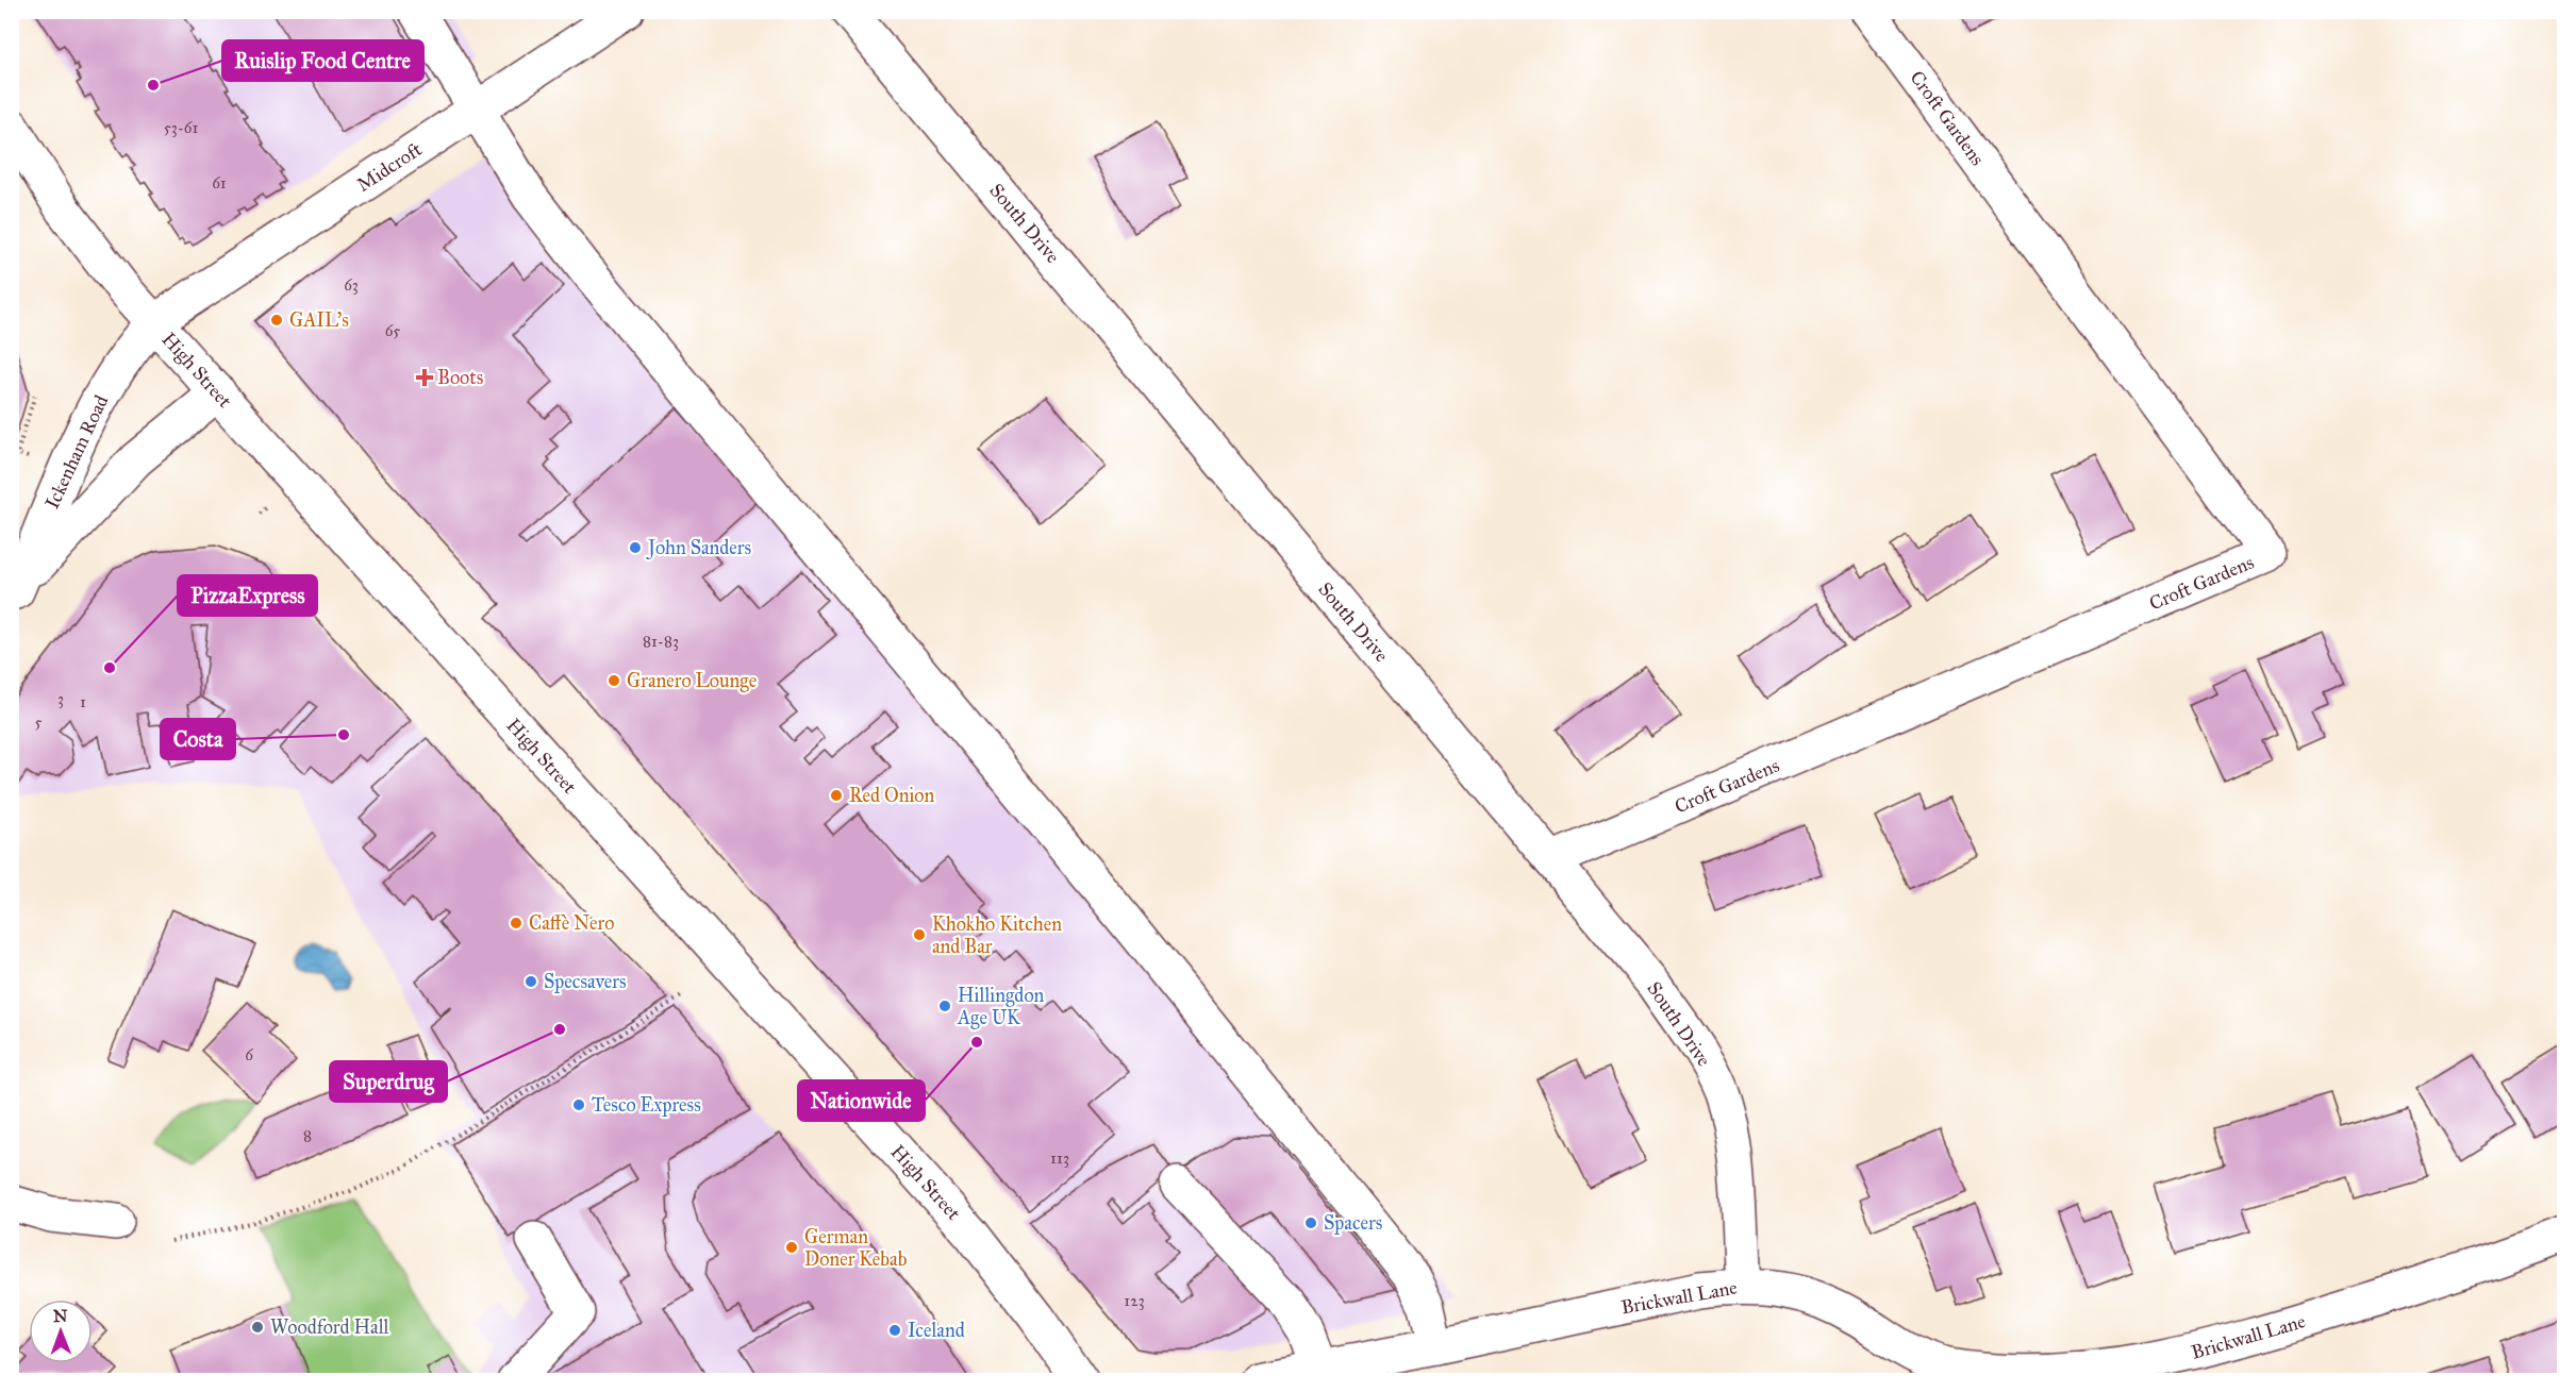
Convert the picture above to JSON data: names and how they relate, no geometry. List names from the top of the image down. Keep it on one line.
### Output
{"streets":{"street":["Croft Gardens","Midcroft","South Drive","High Street","Ickenham Road","Brickwall Lane"]},"crossings":[["Croft Gardens","South Drive"],["Midcroft","High Street"],["Midcroft","Ickenham Road"],["South Drive","Brickwall Lane"],["High Street","Ickenham Road"]],"places":{"other":["Ruislip Food Centre","GAIL's","John Sanders","PizzaExpress","Granero Lounge","Costa","Red Onion","Caffè Nero","Khokho Kitchen and Bar","Specsavers","Hillingdon Age UK","Superdrug","Nationwide","Tesco Express","Spacers","German Doner Kebab","Woodford Hall","Iceland"],"health":["Boots"]},"house_numbers":["53-61","61","63","65","81-83","3","1","5","6","8","113","123"],"north":"top"}
